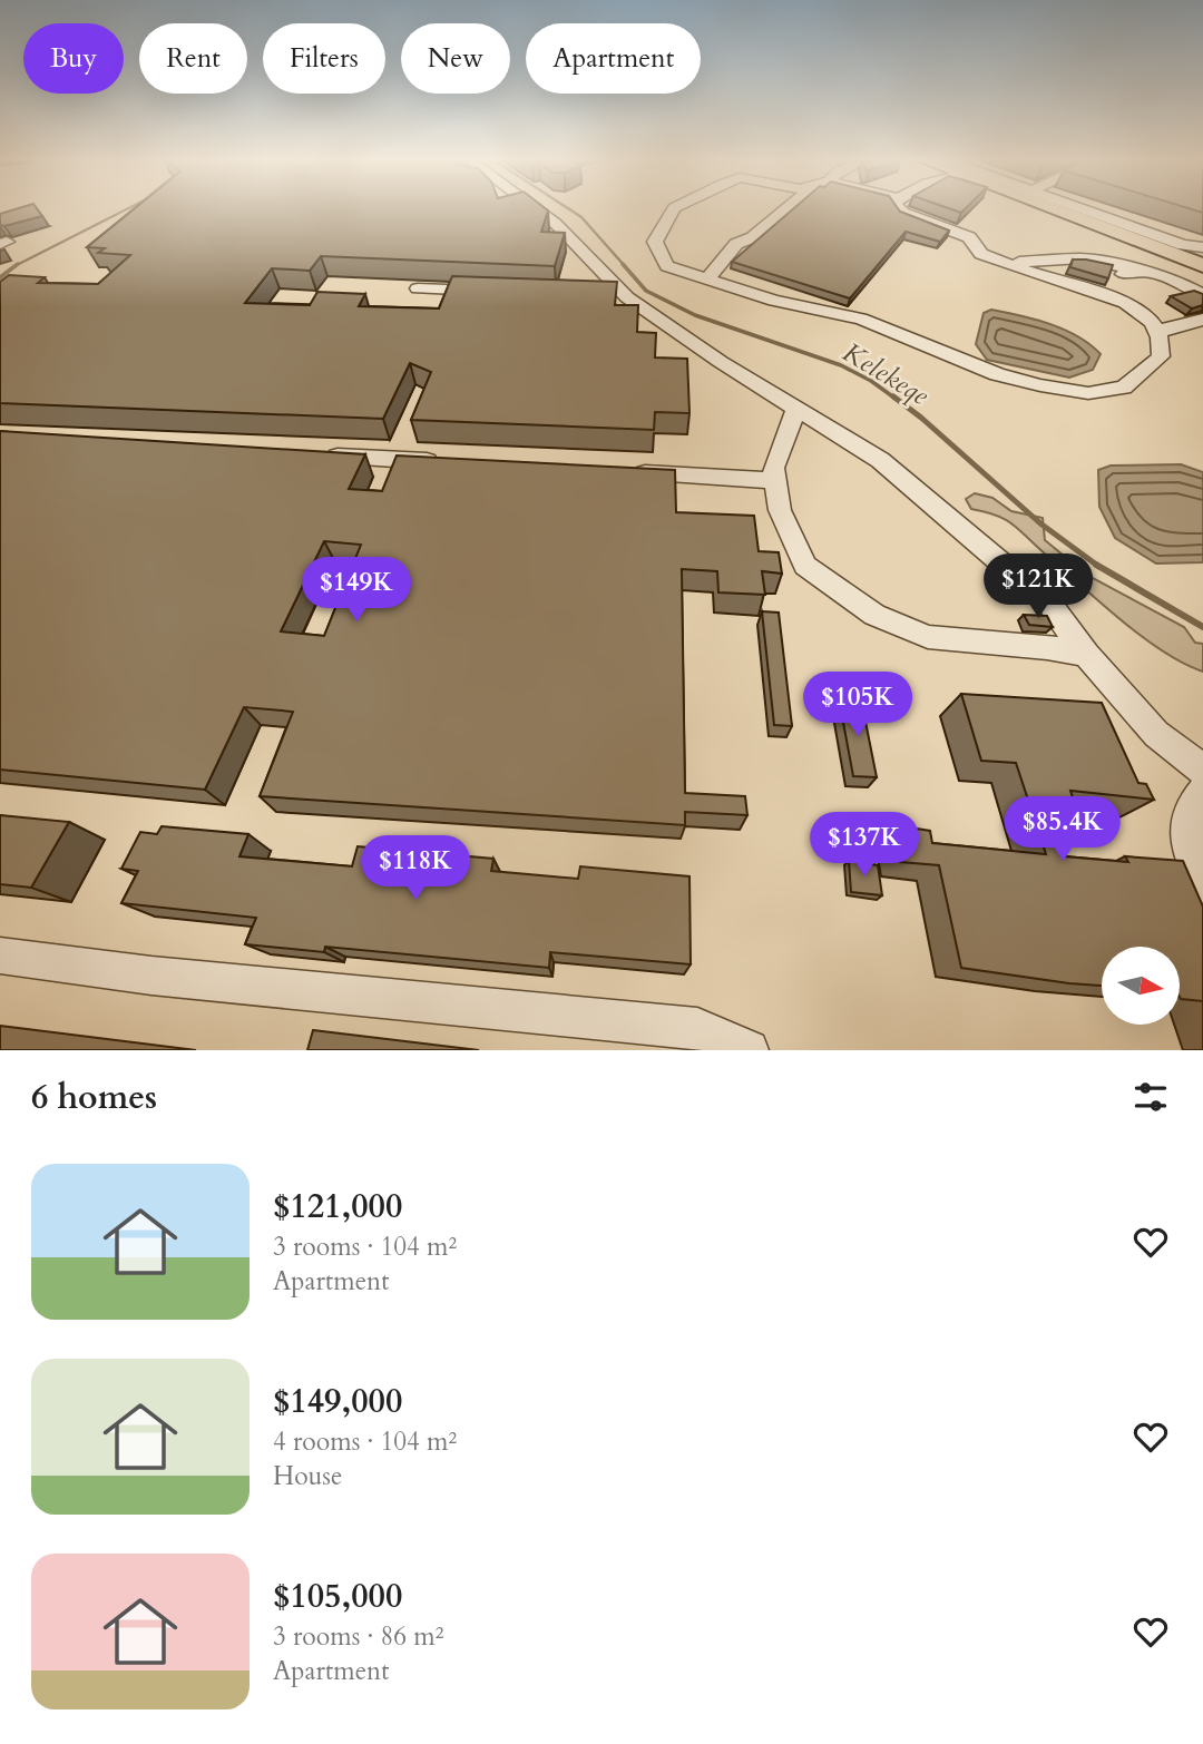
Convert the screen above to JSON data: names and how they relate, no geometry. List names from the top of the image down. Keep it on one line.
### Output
{"water":["Kelekeqe"],"north":"right","page":{"chip":["Buy","Rent","Filters","New","Apartment"],"price":["$121K","$149K","$105K","$85.4K","$137K","$118K"],"heading":"6 homes","list":[{"name":"$121,000","note":"3 rooms · 104 m² · Apartment"},{"name":"$149,000","note":"4 rooms · 104 m² · House"},{"name":"$105,000","note":"3 rooms · 86 m² · Apartment"}]}}
